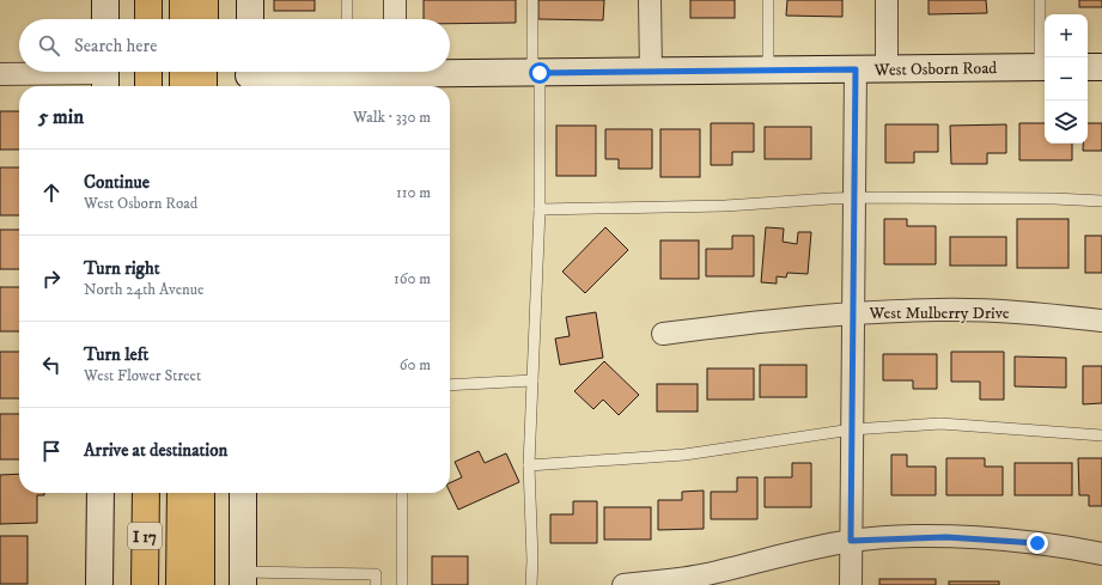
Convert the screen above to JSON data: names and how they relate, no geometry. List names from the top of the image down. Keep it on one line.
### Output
{"streets":{"highway":["I 17"],"street":["West Osborn Road","West Mulberry Drive"]},"page":{"map_buttons":["+","−"],"search":"Search here","heading":["5 min","Walk · 330 m"],"list":[["Continue","West Osborn Road","110 m"],["Turn right","North 24th Avenue","160 m"],["Turn left","West Flower Street","60 m"],"Arrive at destination"]}}
